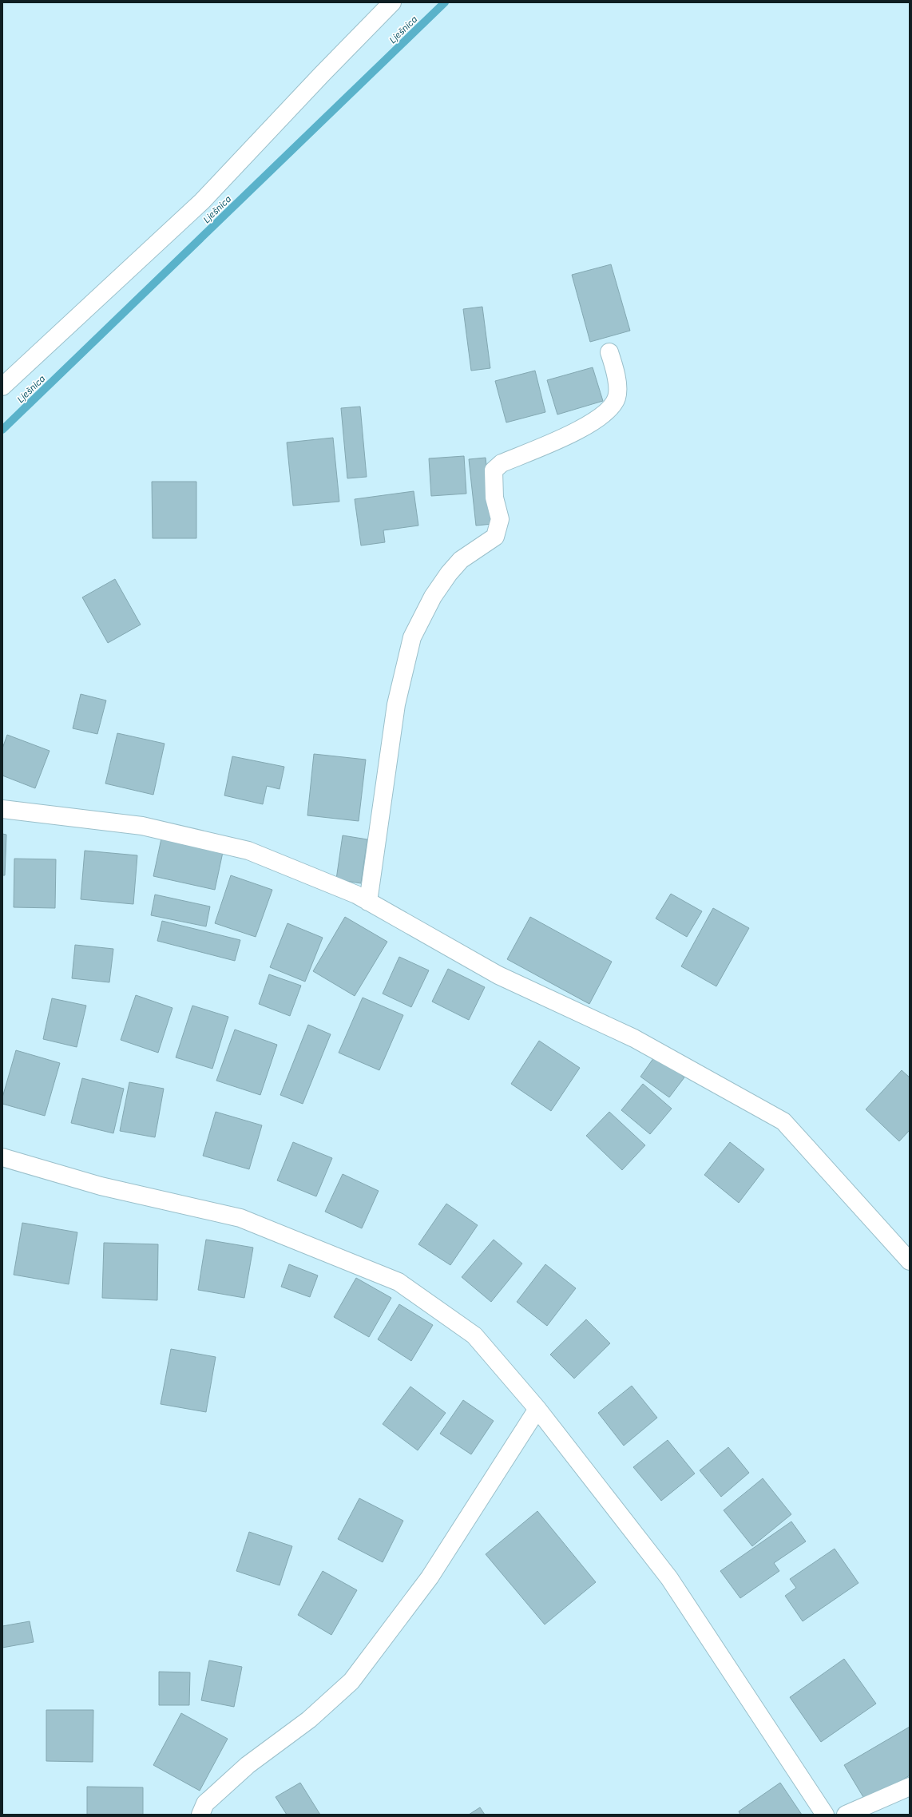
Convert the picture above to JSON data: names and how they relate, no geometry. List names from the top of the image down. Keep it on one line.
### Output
{"water":["Lješnica"]}
